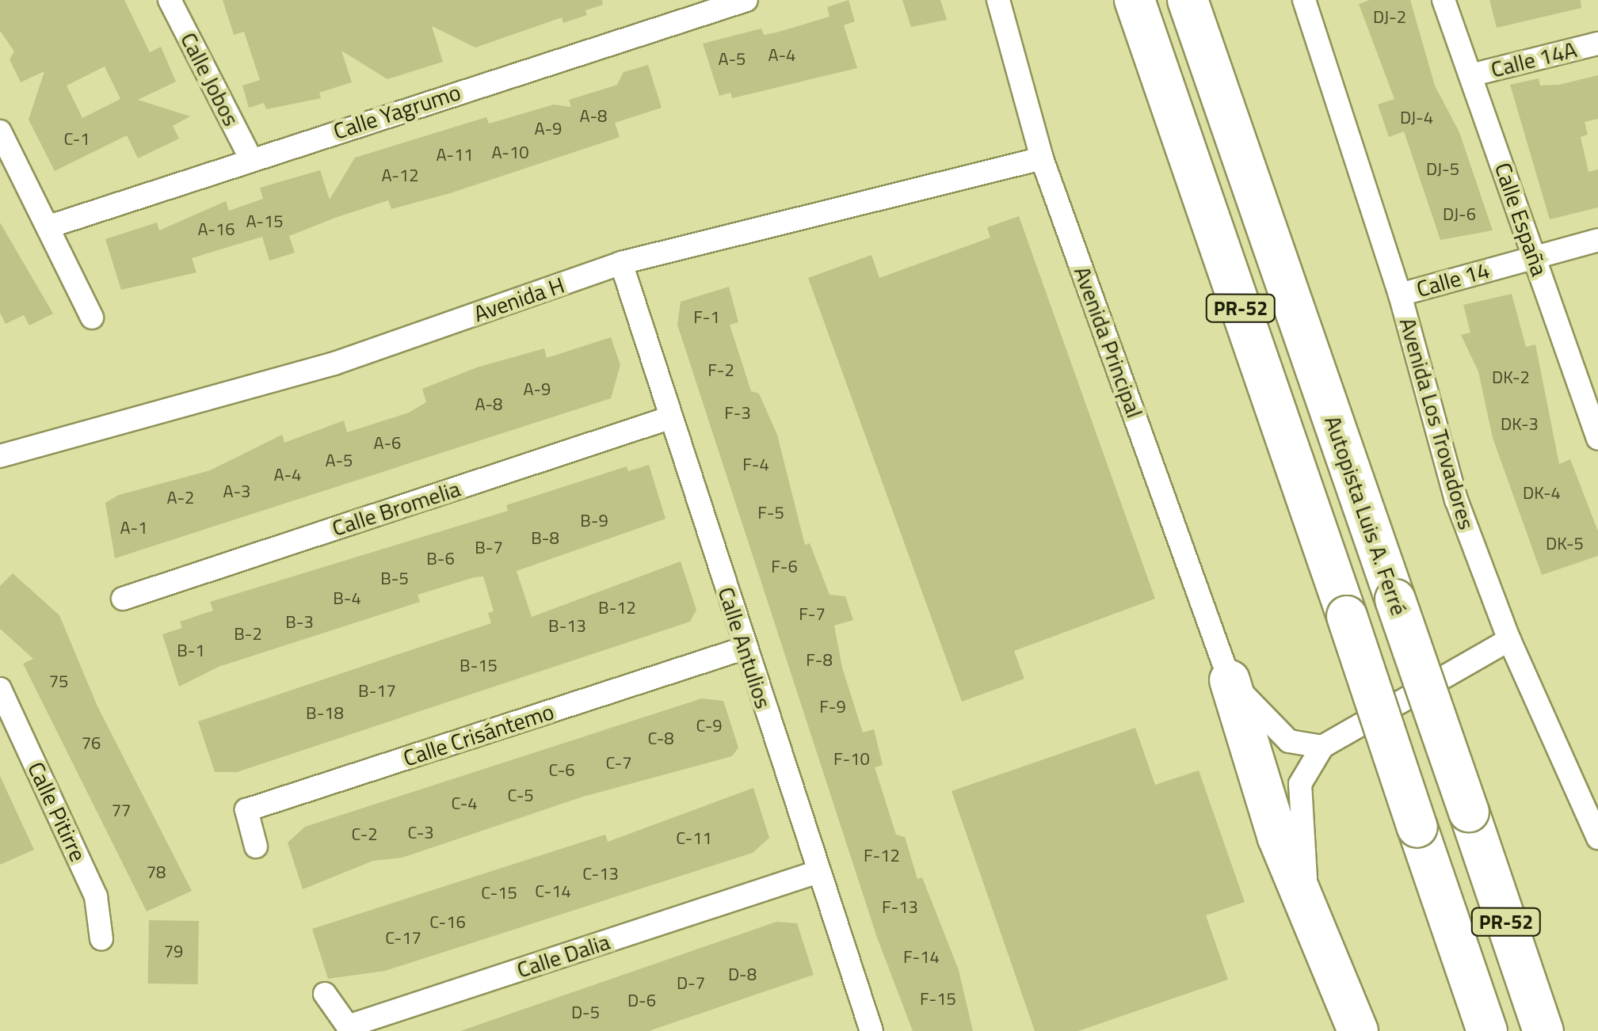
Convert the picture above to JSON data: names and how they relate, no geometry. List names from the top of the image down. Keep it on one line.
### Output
{"streets":{"highway":["PR-52","Autopista Luis A. Ferré"],"street":["Calle 14A","Calle Jobos","Calle Yagrumo","Calle España","Calle 14","Avenida H","Avenida Principal","Avenida Los Trovadores","Calle Bromelia","Calle Antulios","Calle Crisántemo","Calle Pitirre","Calle Dalia"]},"crossings":[["Calle 14A","Calle España"],["Calle Jobos","Calle Yagrumo"],["Calle España","Calle 14"],["Calle 14","Avenida Los Trovadores"],["Avenida H","Avenida Principal"],["Avenida H","Calle Antulios"],["Calle Bromelia","Calle Antulios"],["Calle Antulios","Calle Crisántemo"],["Calle Antulios","Calle Dalia"]],"house_numbers":["DJ-2","A-4","A-5","A-8","DJ-4","A-9","C-1","A-10","A-11","DJ-5","A-12","DJ-6","A-15","A-16","F-1","F-2","DK-2","A-9","A-8","F-3","DK-3","A-6","A-5","F-4","A-4","A-3","DK-4","A-2","F-5","B-9","A-1","B-8","DK-5","B-7","B-6","F-6","B-5","B-4","B-12","F-7","B-3","B-13","B-2","B-1","F-8","B-15","75","B-17","F-9","B-18","C-9","C-8","76","F-10","C-7","C-6","C-5","C-4","77","C-3","C-2","C-11","F-12","78","C-13","C-14","C-15","F-13","C-16","C-17","79","F-14","D-8","D-7","F-15","D-6","D-5"]}
